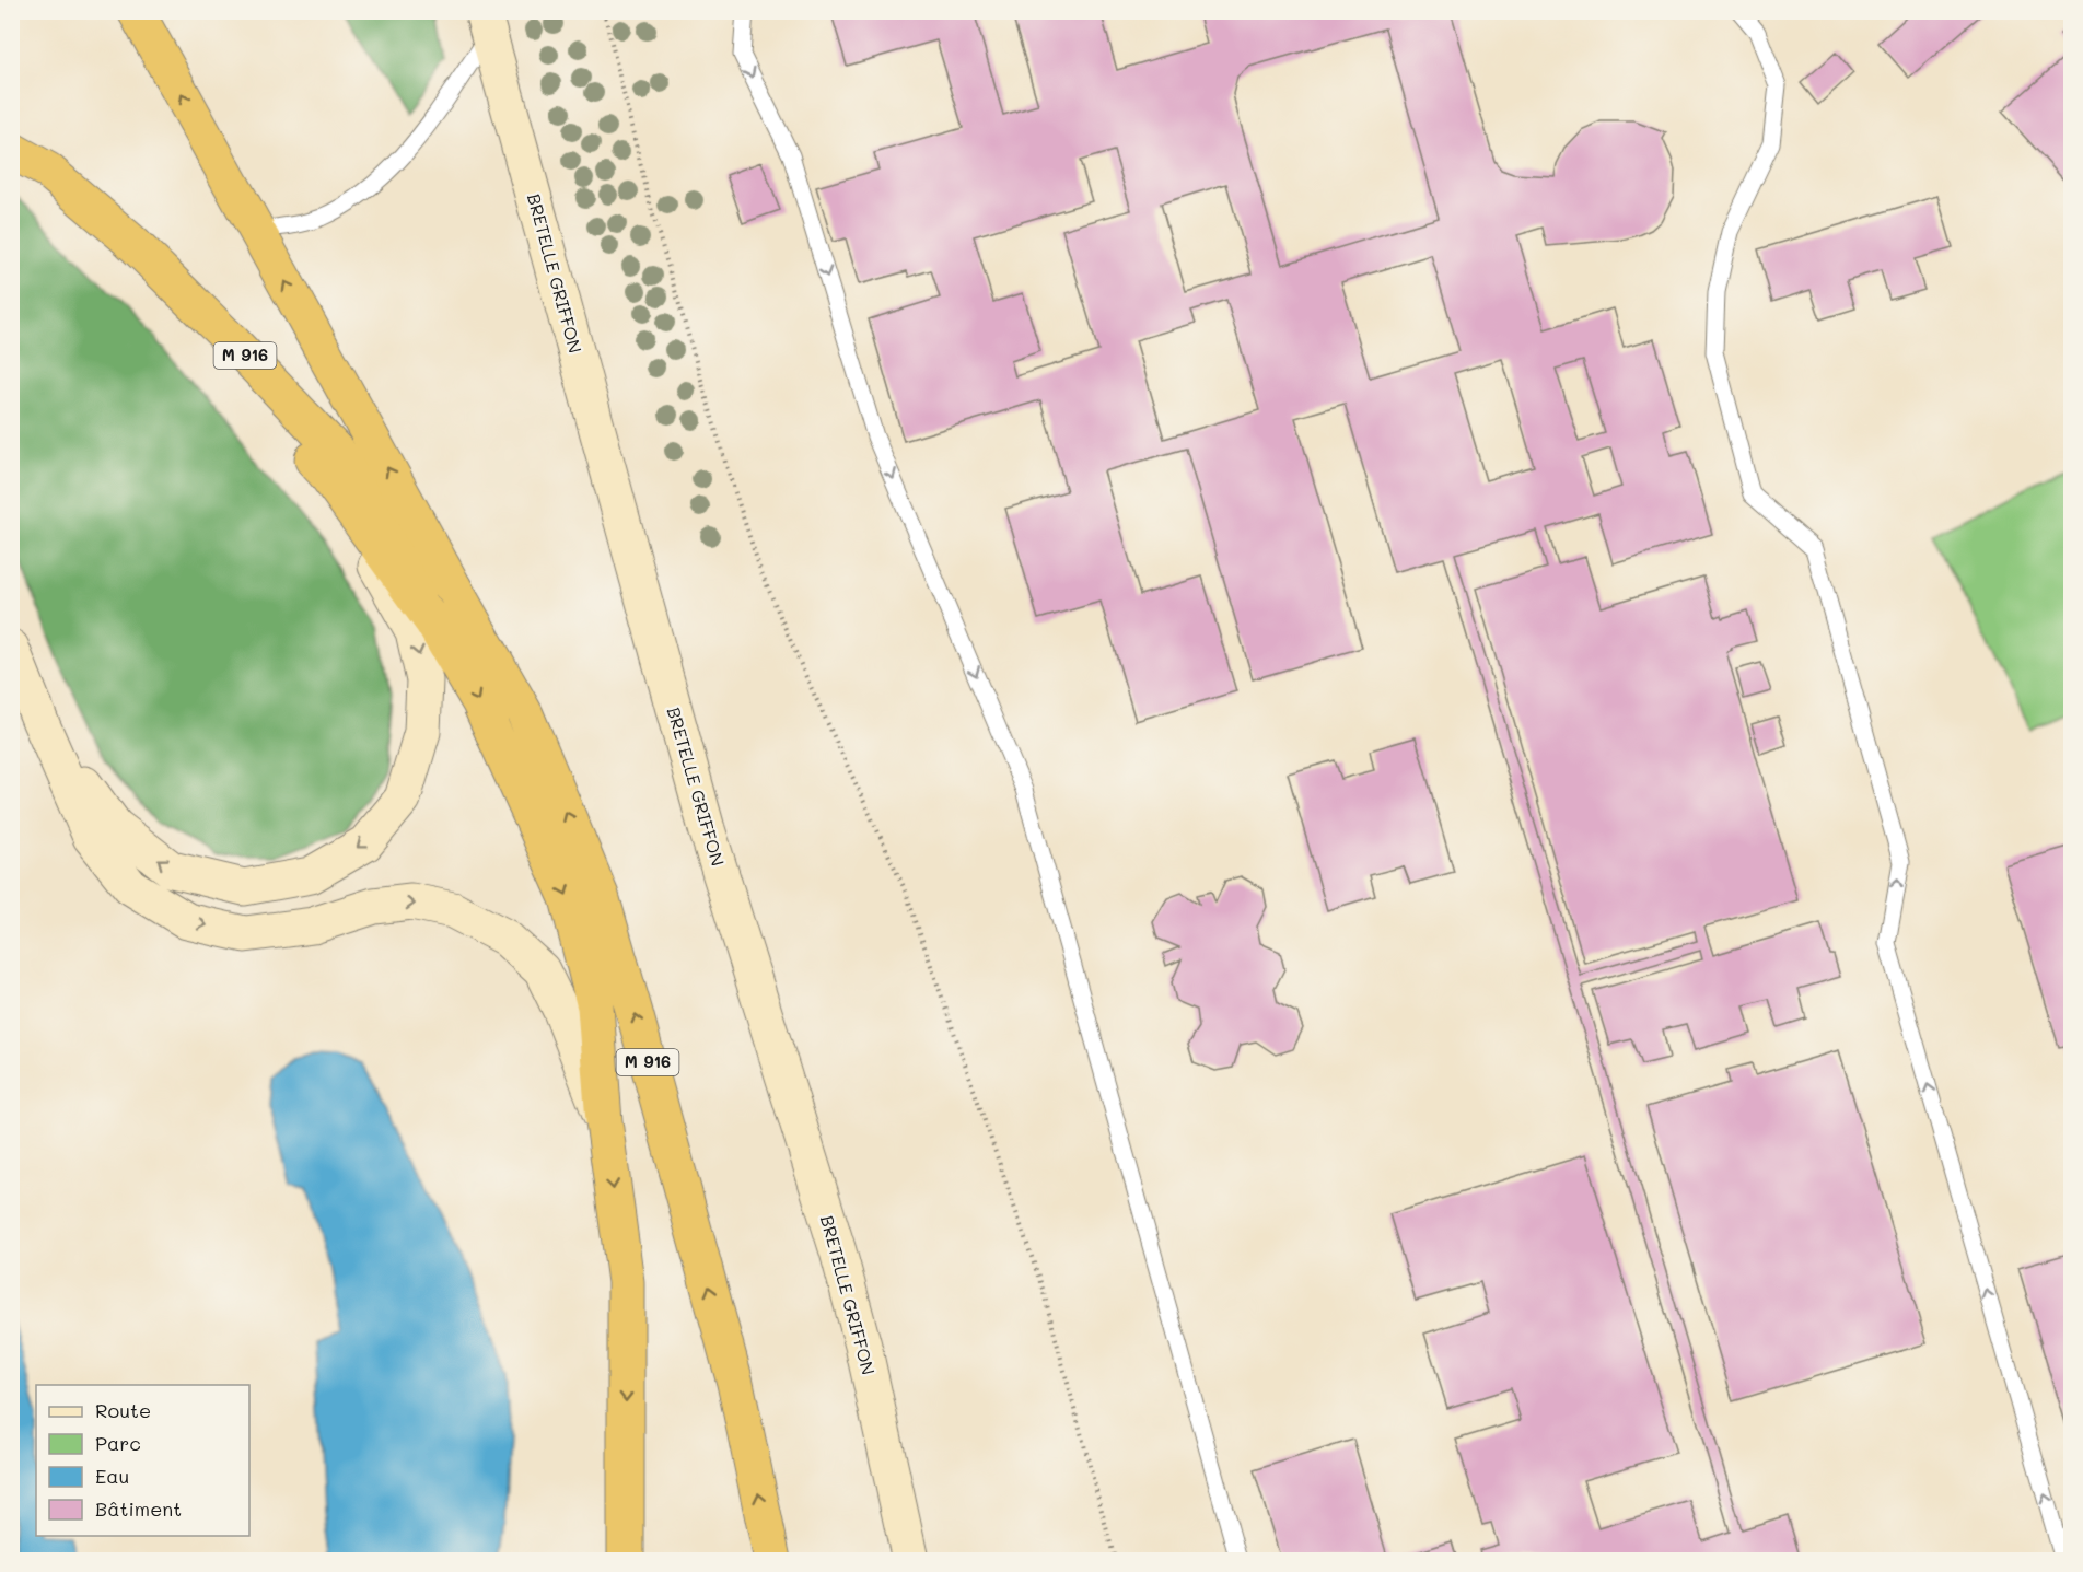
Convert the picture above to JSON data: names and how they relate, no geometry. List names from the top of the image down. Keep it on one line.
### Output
{"streets":{"highway":["M 916"],"main road":["BRETELLE GRIFFON"]},"legend":["Route","Parc","Eau","Bâtiment"]}
